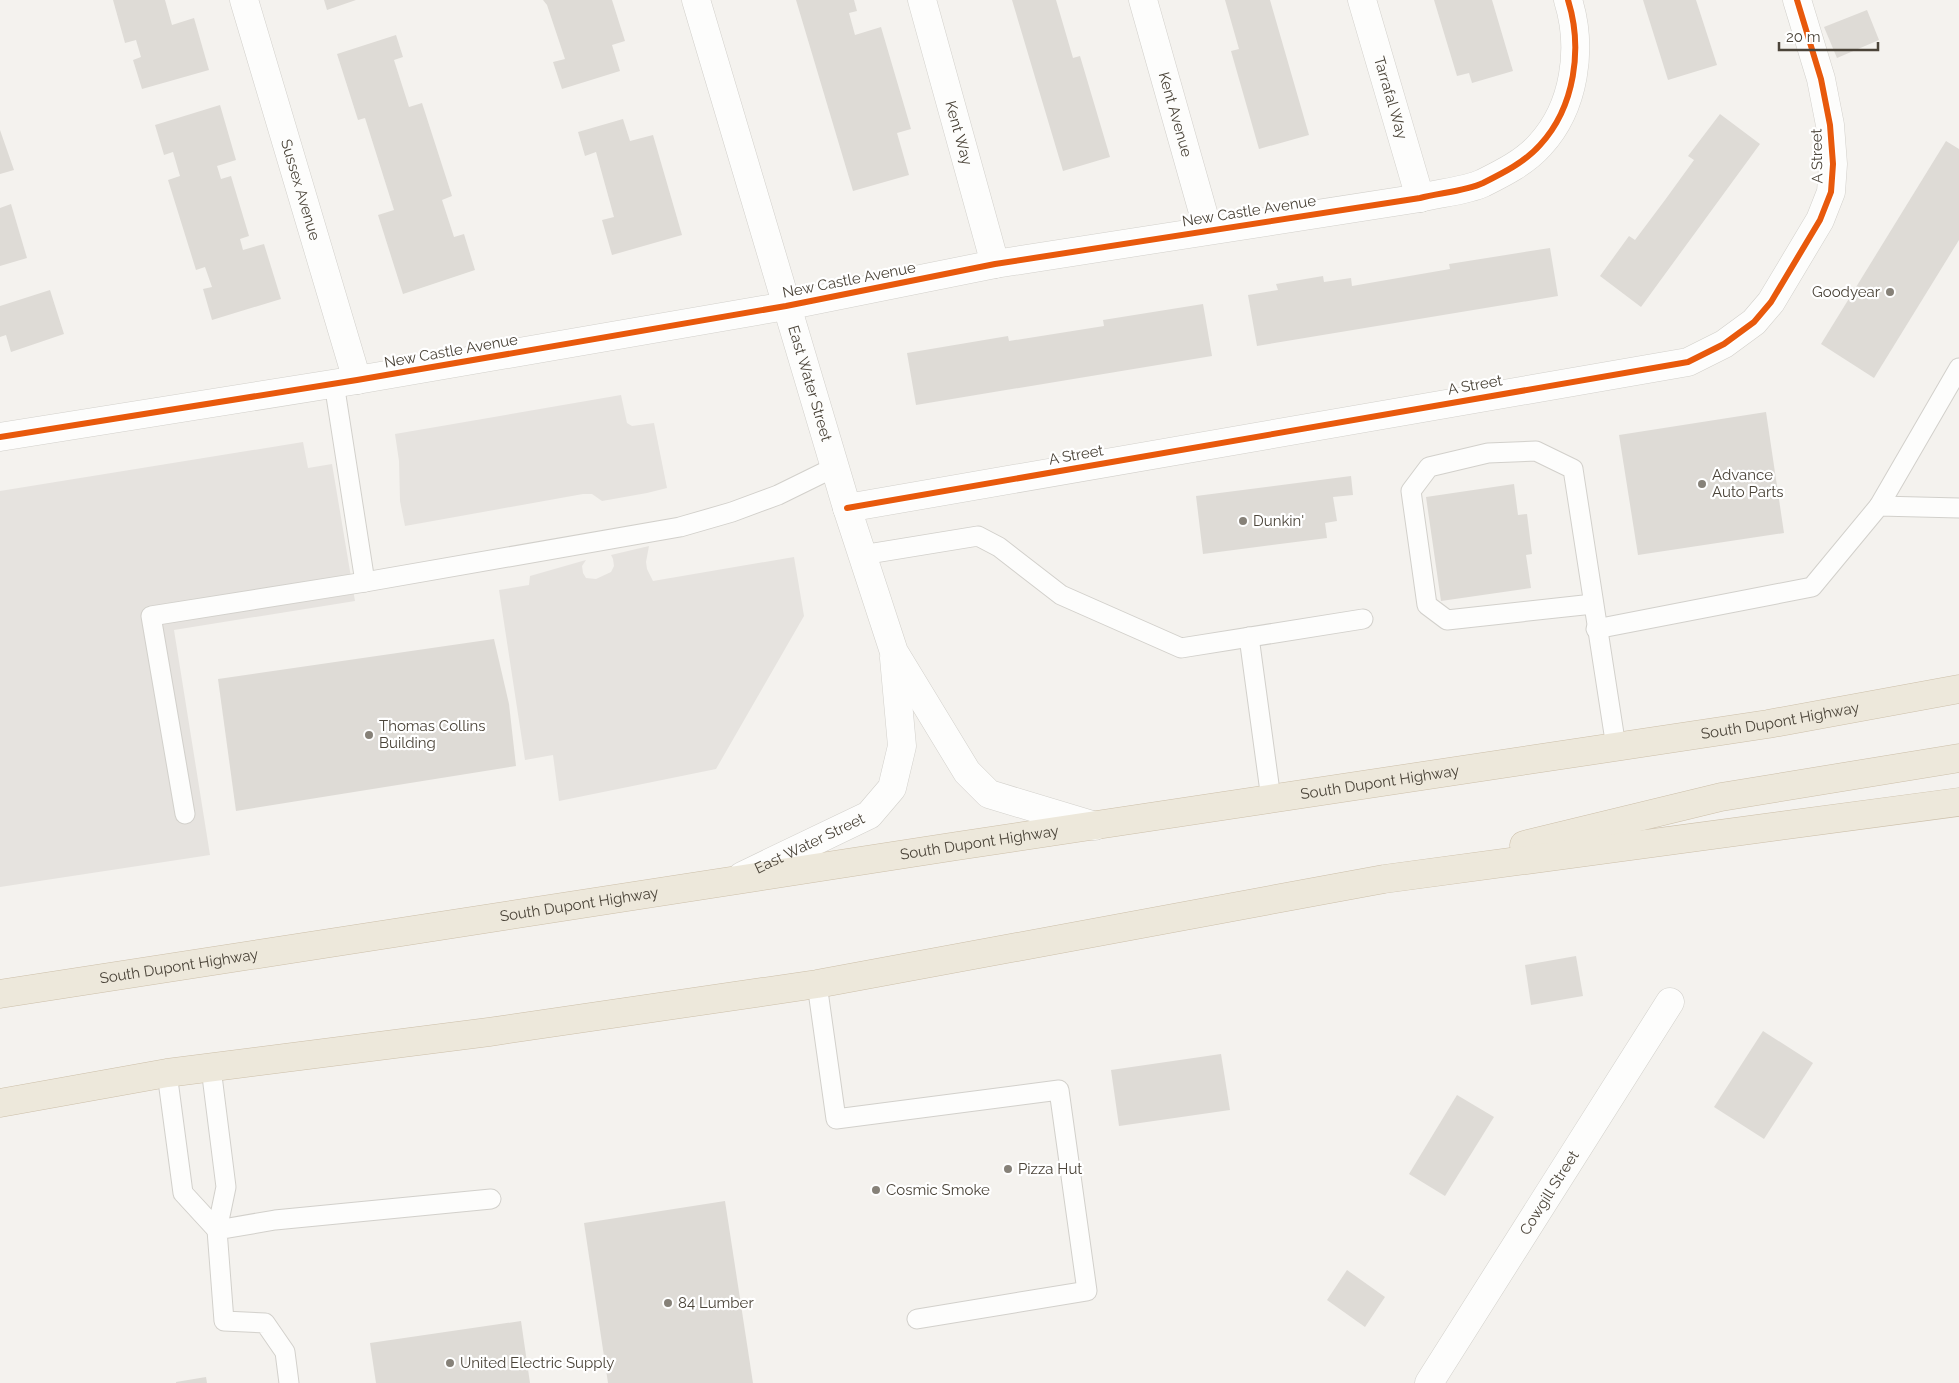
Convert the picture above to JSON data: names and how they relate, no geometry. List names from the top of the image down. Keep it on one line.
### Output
{"streets":{"highway":["South Dupont Highway"],"street":["Tarrafal Way","Kent Avenue","Kent Way","A Street","Sussex Avenue","New Castle Avenue","East Water Street","Cowgill Street"]},"crossings":[["Tarrafal Way","New Castle Avenue"],["Kent Avenue","New Castle Avenue"],["Kent Way","New Castle Avenue"],["A Street","East Water Street"],["Sussex Avenue","New Castle Avenue"],["New Castle Avenue","East Water Street"],["East Water Street","South Dupont Highway"]],"places":["Goodyear","Advance Auto Parts","Dunkin'","Thomas Collins Building","Pizza Hut","Cosmic Smoke","84 Lumber","United Electric Supply"],"scale_bar":"20 m"}
